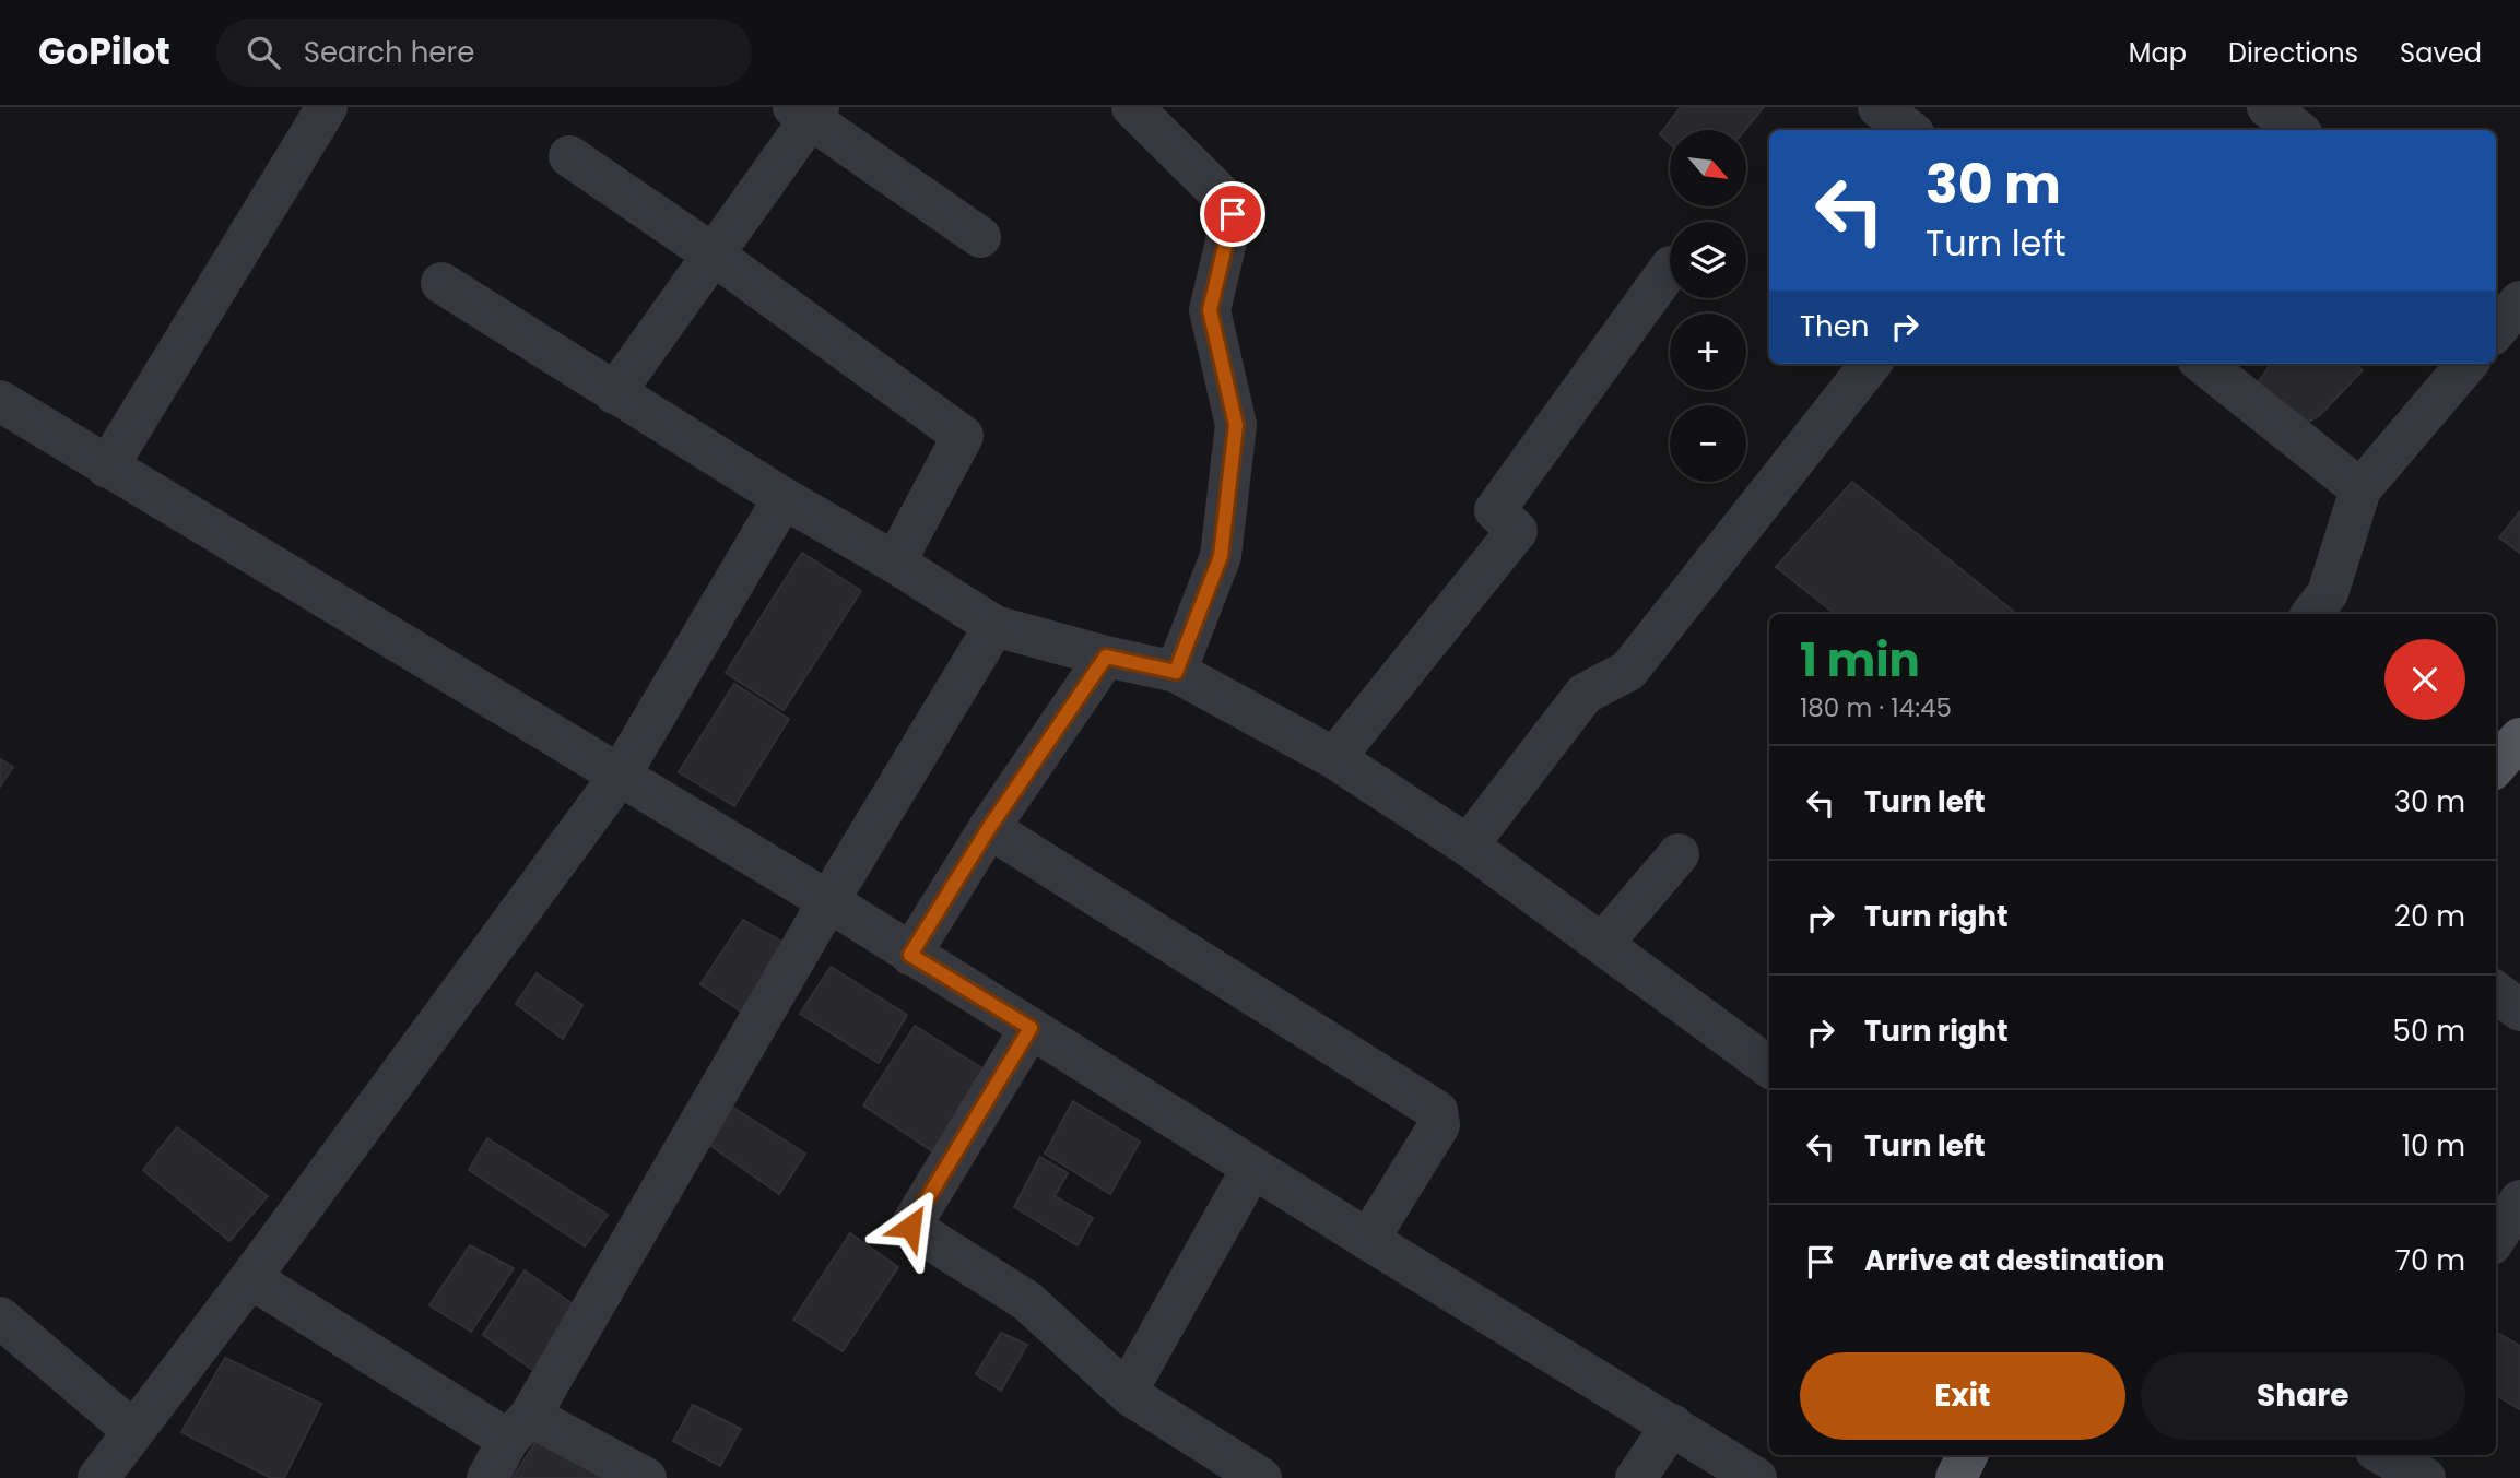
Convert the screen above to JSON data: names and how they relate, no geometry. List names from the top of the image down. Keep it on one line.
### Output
{"north":"bottom right","page":{"header":"GoPilot","search":"Search here","nav":["Map","Directions","Saved"],"map_buttons":["+","−"],"turn":["30 m","Turn left"],"then":"Then","heading":["1 min","180 m · 14:45"],"list":[{"name":"Turn left","value":"30 m"},{"name":"Turn right","value":"20 m"},{"name":"Turn right","value":"50 m"},{"name":"Turn left","value":"10 m"},{"name":"Arrive at destination","value":"70 m"}],"buttons":["Exit","Share"]}}
